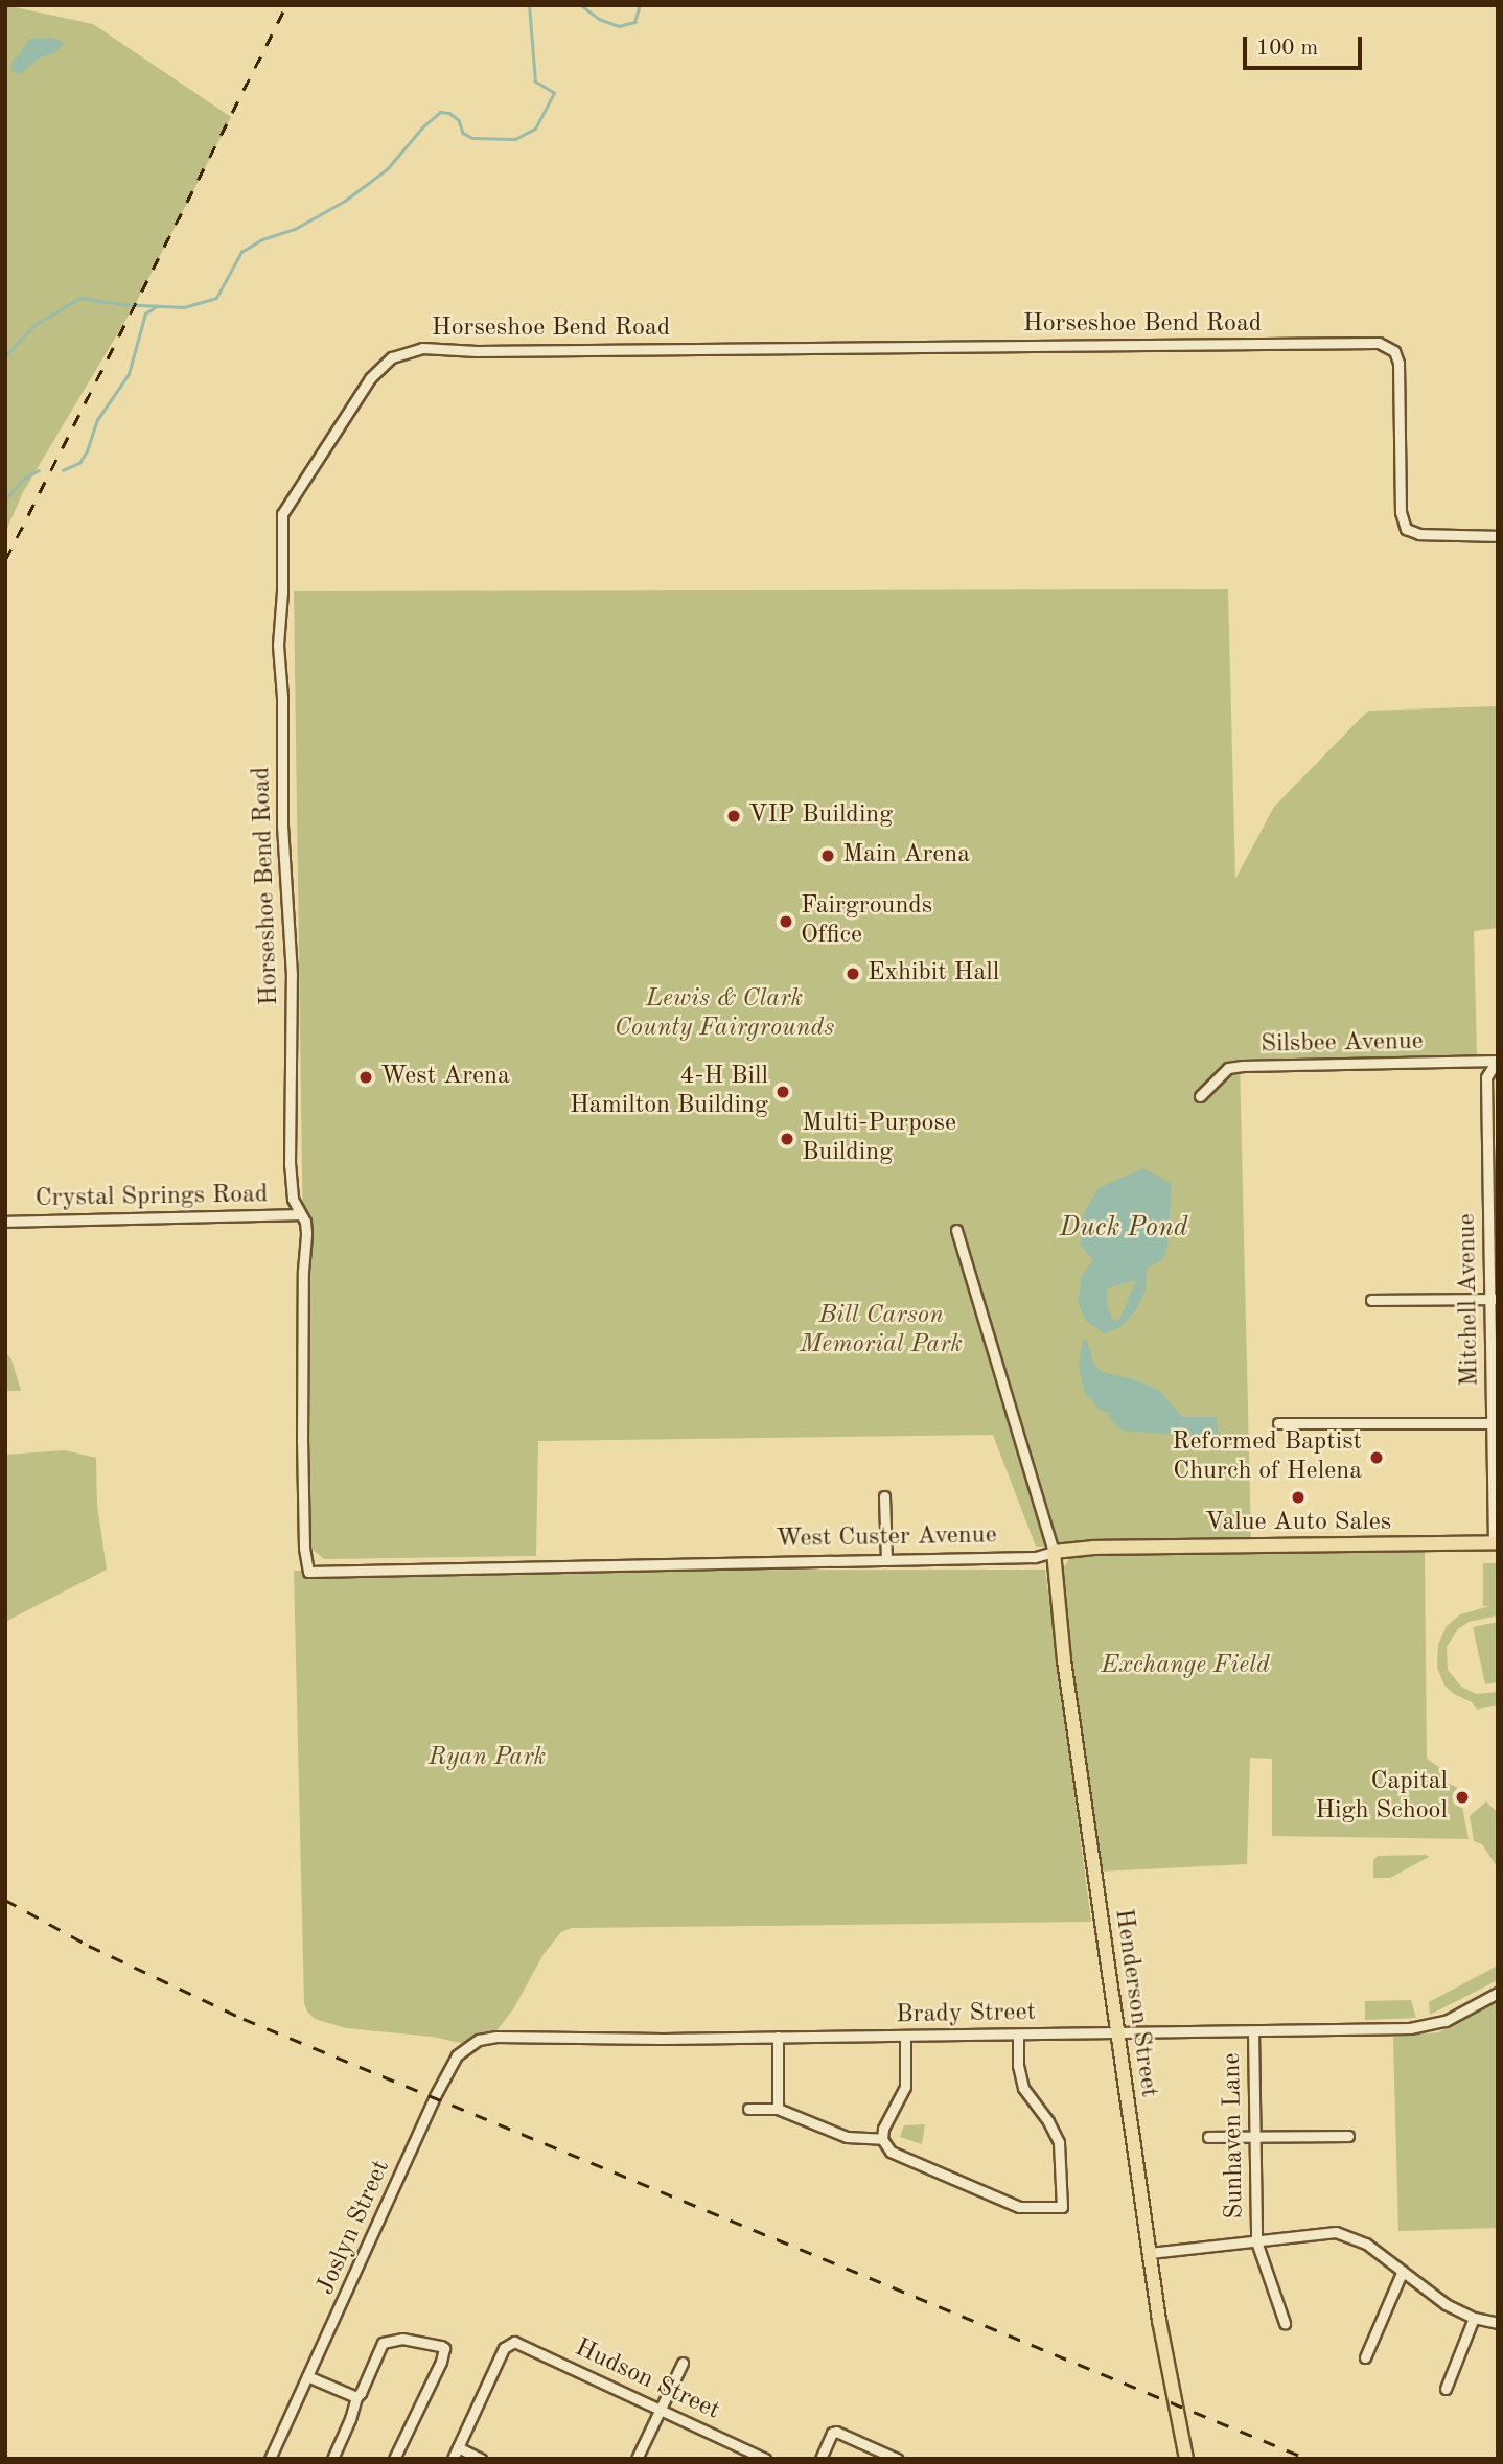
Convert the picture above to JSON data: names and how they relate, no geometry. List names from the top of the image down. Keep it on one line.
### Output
{"streets":{"main road":["West Custer Avenue","Henderson Street"],"street":["Horseshoe Bend Road","Silsbee Avenue","Crystal Springs Road","Mitchell Avenue","Brady Street","Sunhaven Lane","Joslyn Street","Hudson Street"]},"crossings":[["Horseshoe Bend Road","Crystal Springs Road"],["Horseshoe Bend Road","West Custer Avenue"],["Silsbee Avenue","Mitchell Avenue"],["Mitchell Avenue","West Custer Avenue"],["West Custer Avenue","Henderson Street"],["Henderson Street","Brady Street"],["Brady Street","Sunhaven Lane"],["Brady Street","Joslyn Street"]],"water":["Duck Pond"],"parks":["Lewis & Clark County Fairgrounds","Bill Carson Memorial Park","Exchange Field","Ryan Park"],"places":["VIP Building","Main Arena","Fairgrounds Office","Exhibit Hall","West Arena","4-H Bill Hamilton Building","Multi-Purpose Building","Reformed Baptist Church of Helena","Value Auto Sales","Capital High School"],"scale_bar":"100 m"}
